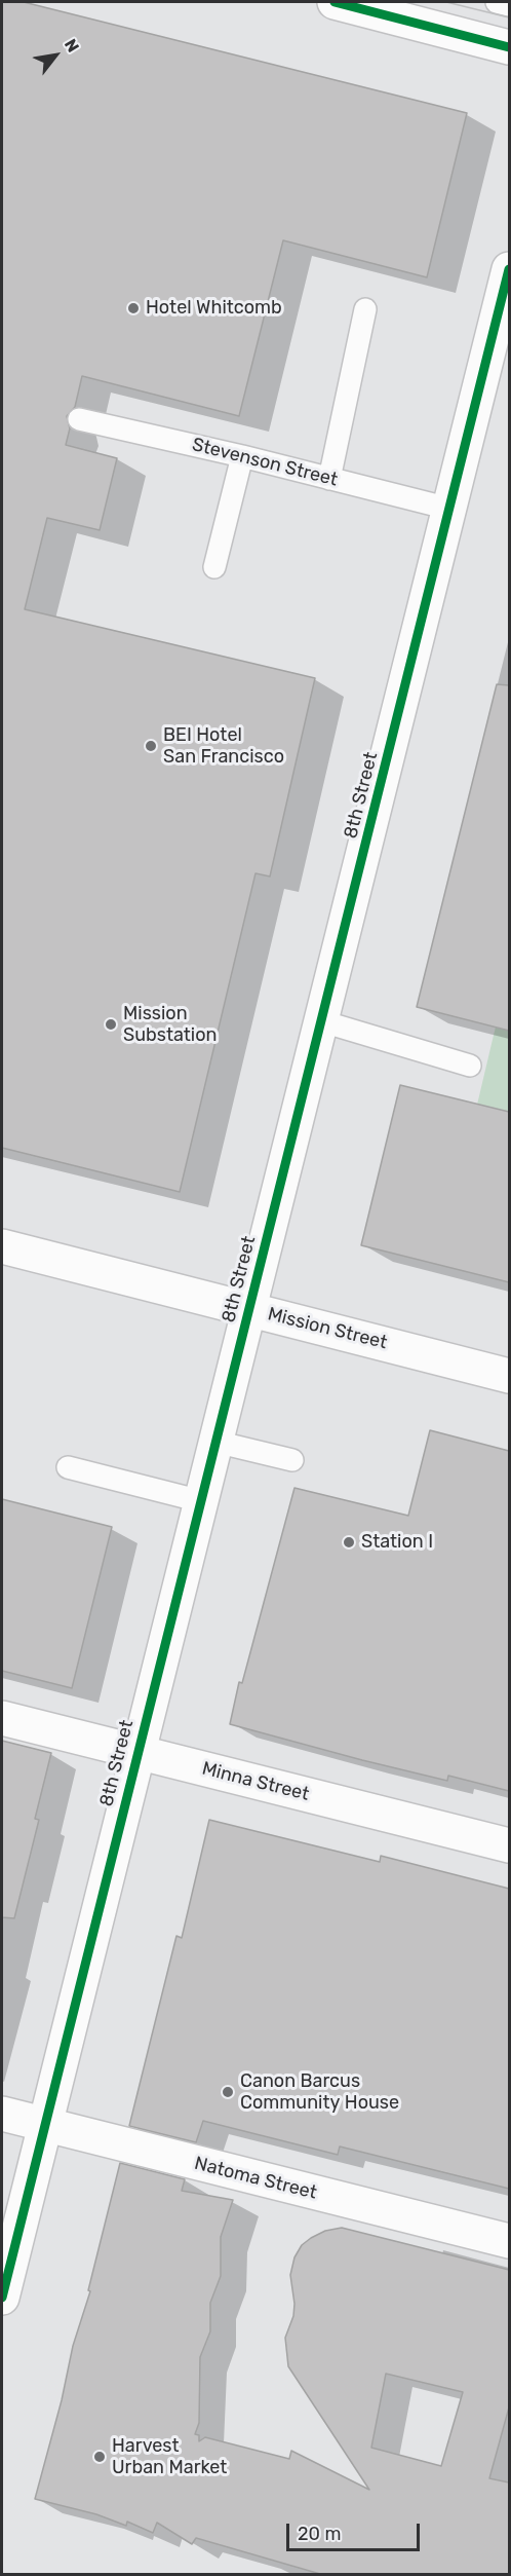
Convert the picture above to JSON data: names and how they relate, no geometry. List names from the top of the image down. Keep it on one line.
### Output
{"streets":{"main road":["8th Street","Mission Street","Minna Street","Natoma Street"],"lane":["Stevenson Street"]},"crossings":[["Stevenson Street","8th Street"],["8th Street","Mission Street"],["8th Street","Minna Street"],["8th Street","Natoma Street"]],"places":["Hotel Whitcomb","BEI Hotel San Francisco","Mission Substation","Station I","Canon Barcus Community House","Harvest Urban Market"],"scale_bar":"20 m","north":"top right"}
